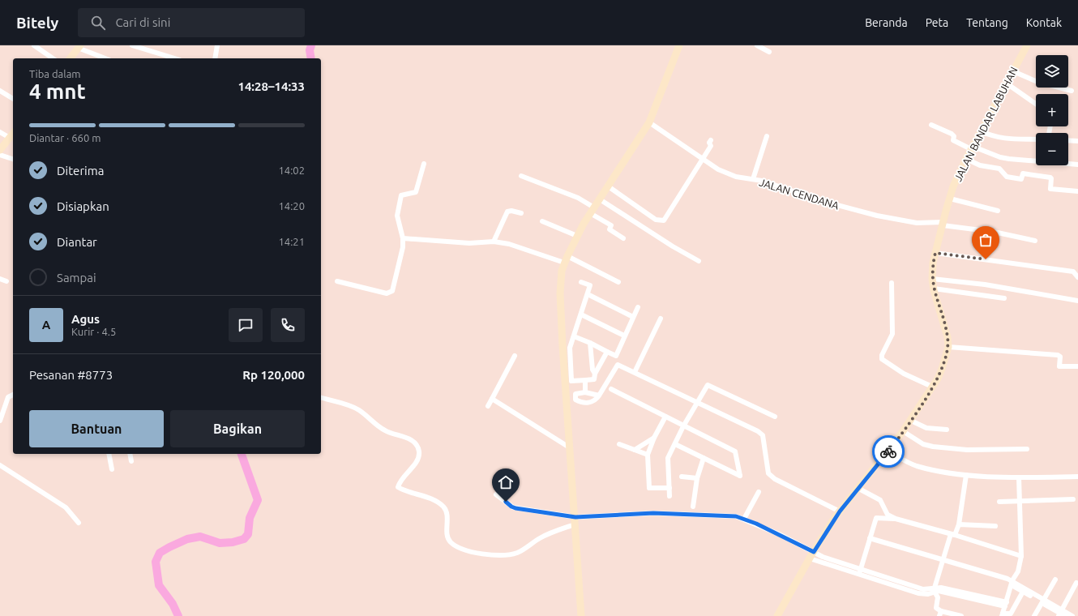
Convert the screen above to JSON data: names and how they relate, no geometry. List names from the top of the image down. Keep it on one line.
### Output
{"streets":{"main road":["JALAN BANDAR LABUHAN"],"street":["JALAN CENDANA"]},"crossings":[["JALAN BANDAR LABUHAN","JALAN CENDANA"]],"page":{"header":"Bitely","search":"Cari di sini","nav":["Beranda","Peta","Tentang","Kontak"],"map_buttons":["+","−"],"heading":["4 mnt","Tiba dalam","14:28–14:33"],"panel":["Agus","Kurir · 4.5","Pesanan #8773","Rp 120,000"],"bar":"Diantar · 660 m","list":[["Diterima","14:02"],["Disiapkan","14:20"],["Diantar","14:21"],"Sampai"],"round":"A","buttons":["Bantuan","Bagikan"]}}
